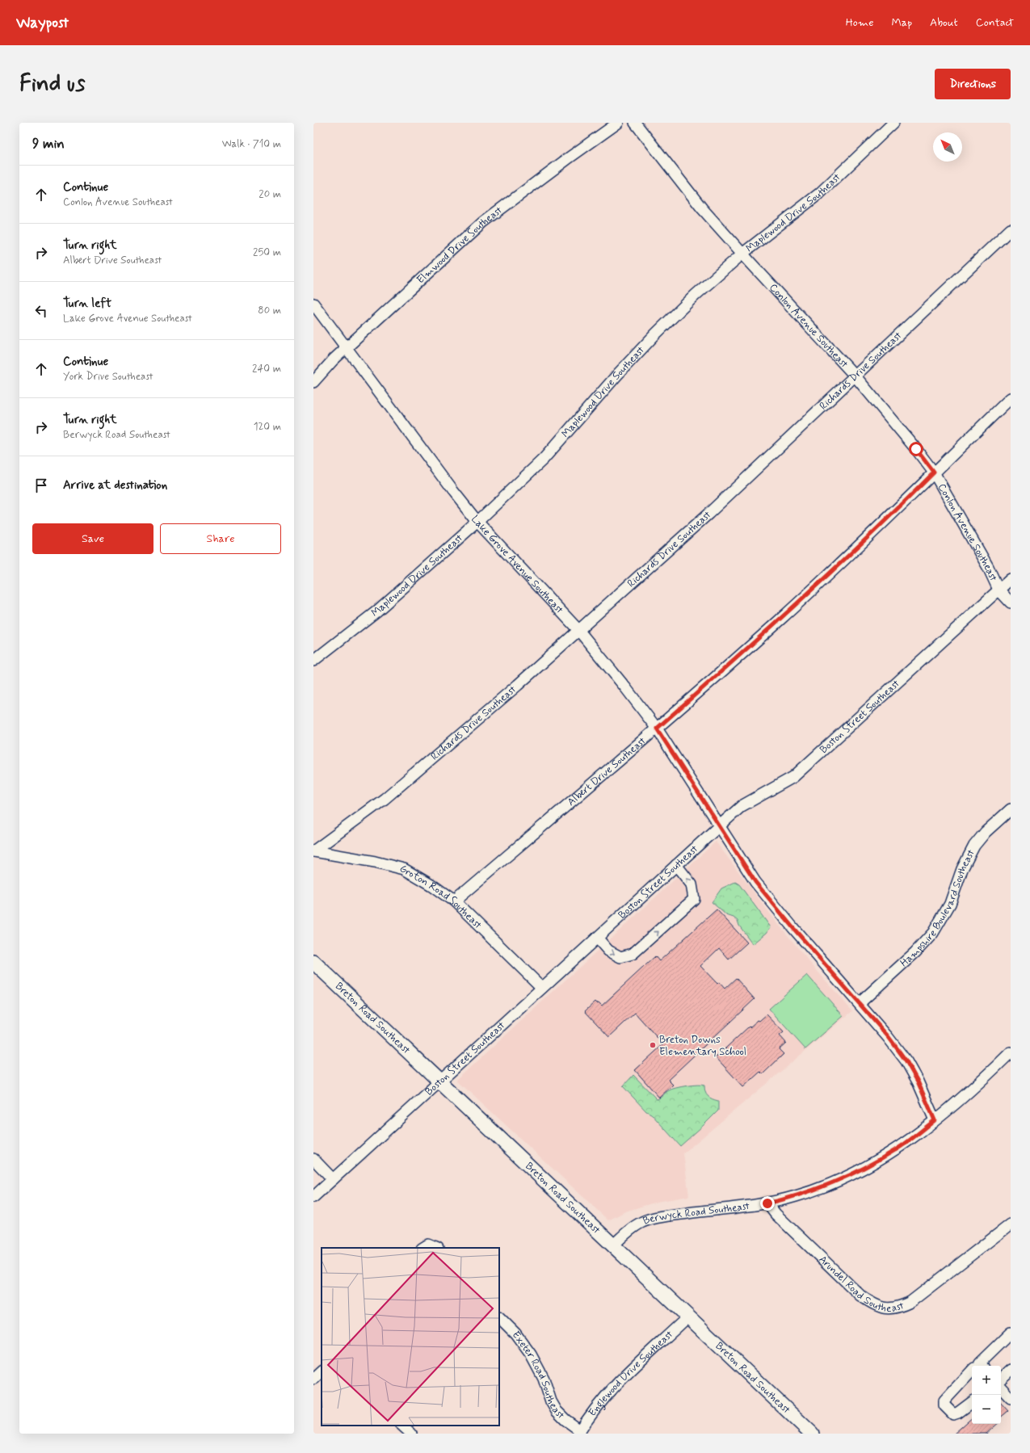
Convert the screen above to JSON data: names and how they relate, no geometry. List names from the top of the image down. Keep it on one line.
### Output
{"streets":{"main road":["Breton Road Southeast"],"street":["Maplewood Drive Southeast","Elmwood Drive Southeast","Conlon Avenue Southeast","Richards Drive Southeast","Lake Grove Avenue Southeast","Boston Street Southeast","Albert Drive Southeast","Groton Road Southeast","Hampshire Boulevard Southeast","Berwyck Road Southeast","Arundel Road Southeast","Englewood Drive Southeast","Exeter Road Southeast"]},"crossings":[["Maplewood Drive Southeast","Conlon Avenue Southeast"],["Maplewood Drive Southeast","Lake Grove Avenue Southeast"],["Elmwood Drive Southeast","Lake Grove Avenue Southeast"],["Conlon Avenue Southeast","Richards Drive Southeast"],["Conlon Avenue Southeast","Boston Street Southeast"],["Conlon Avenue Southeast","Albert Drive Southeast"],["Richards Drive Southeast","Lake Grove Avenue Southeast"],["Richards Drive Southeast","Groton Road Southeast"],["Lake Grove Avenue Southeast","Boston Street Southeast"],["Lake Grove Avenue Southeast","Albert Drive Southeast"],["Lake Grove Avenue Southeast","Hampshire Boulevard Southeast"],["Lake Grove Avenue Southeast","Berwyck Road Southeast"],["Boston Street Southeast","Groton Road Southeast"],["Boston Street Southeast","Breton Road Southeast"],["Albert Drive Southeast","Groton Road Southeast"],["Breton Road Southeast","Berwyck Road Southeast"],["Breton Road Southeast","Englewood Drive Southeast"],["Berwyck Road Southeast","Arundel Road Southeast"],["Englewood Drive Southeast","Exeter Road Southeast"]],"places":["Breton Downs Elementary School"],"north":"top left","page":{"header":"Waypost","nav":["Home","Map","About","Contact"],"buttons":["Directions",["Save","Share"]],"title":"Find us","heading":["9 min","Walk · 710 m"],"list":[["Continue","Conlon Avenue Southeast","20 m"],["Turn right","Albert Drive Southeast","250 m"],["Turn left","Lake Grove Avenue Southeast","80 m"],["Continue","York Drive Southeast","240 m"],["Turn right","Berwyck Road Southeast","120 m"],"Arrive at destination"],"map_buttons":["+","−"]}}
